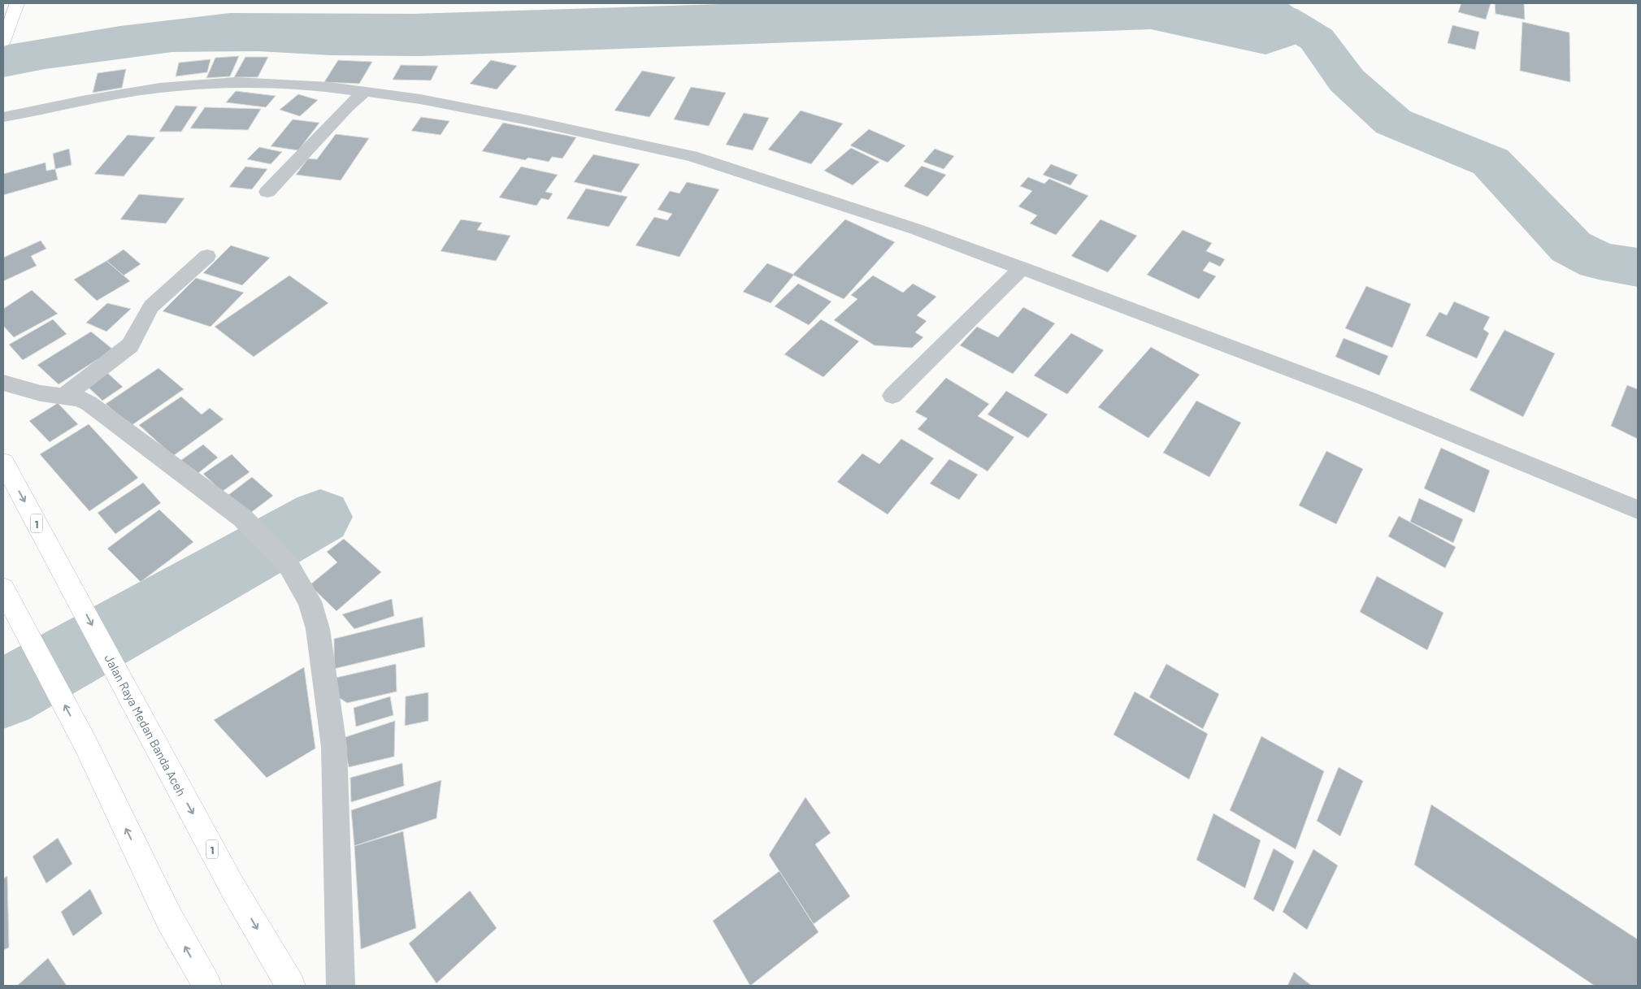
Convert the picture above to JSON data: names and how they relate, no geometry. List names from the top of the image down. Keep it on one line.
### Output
{"streets":{"highway":["1","Jalan Raya Medan Banda Aceh"]}}
